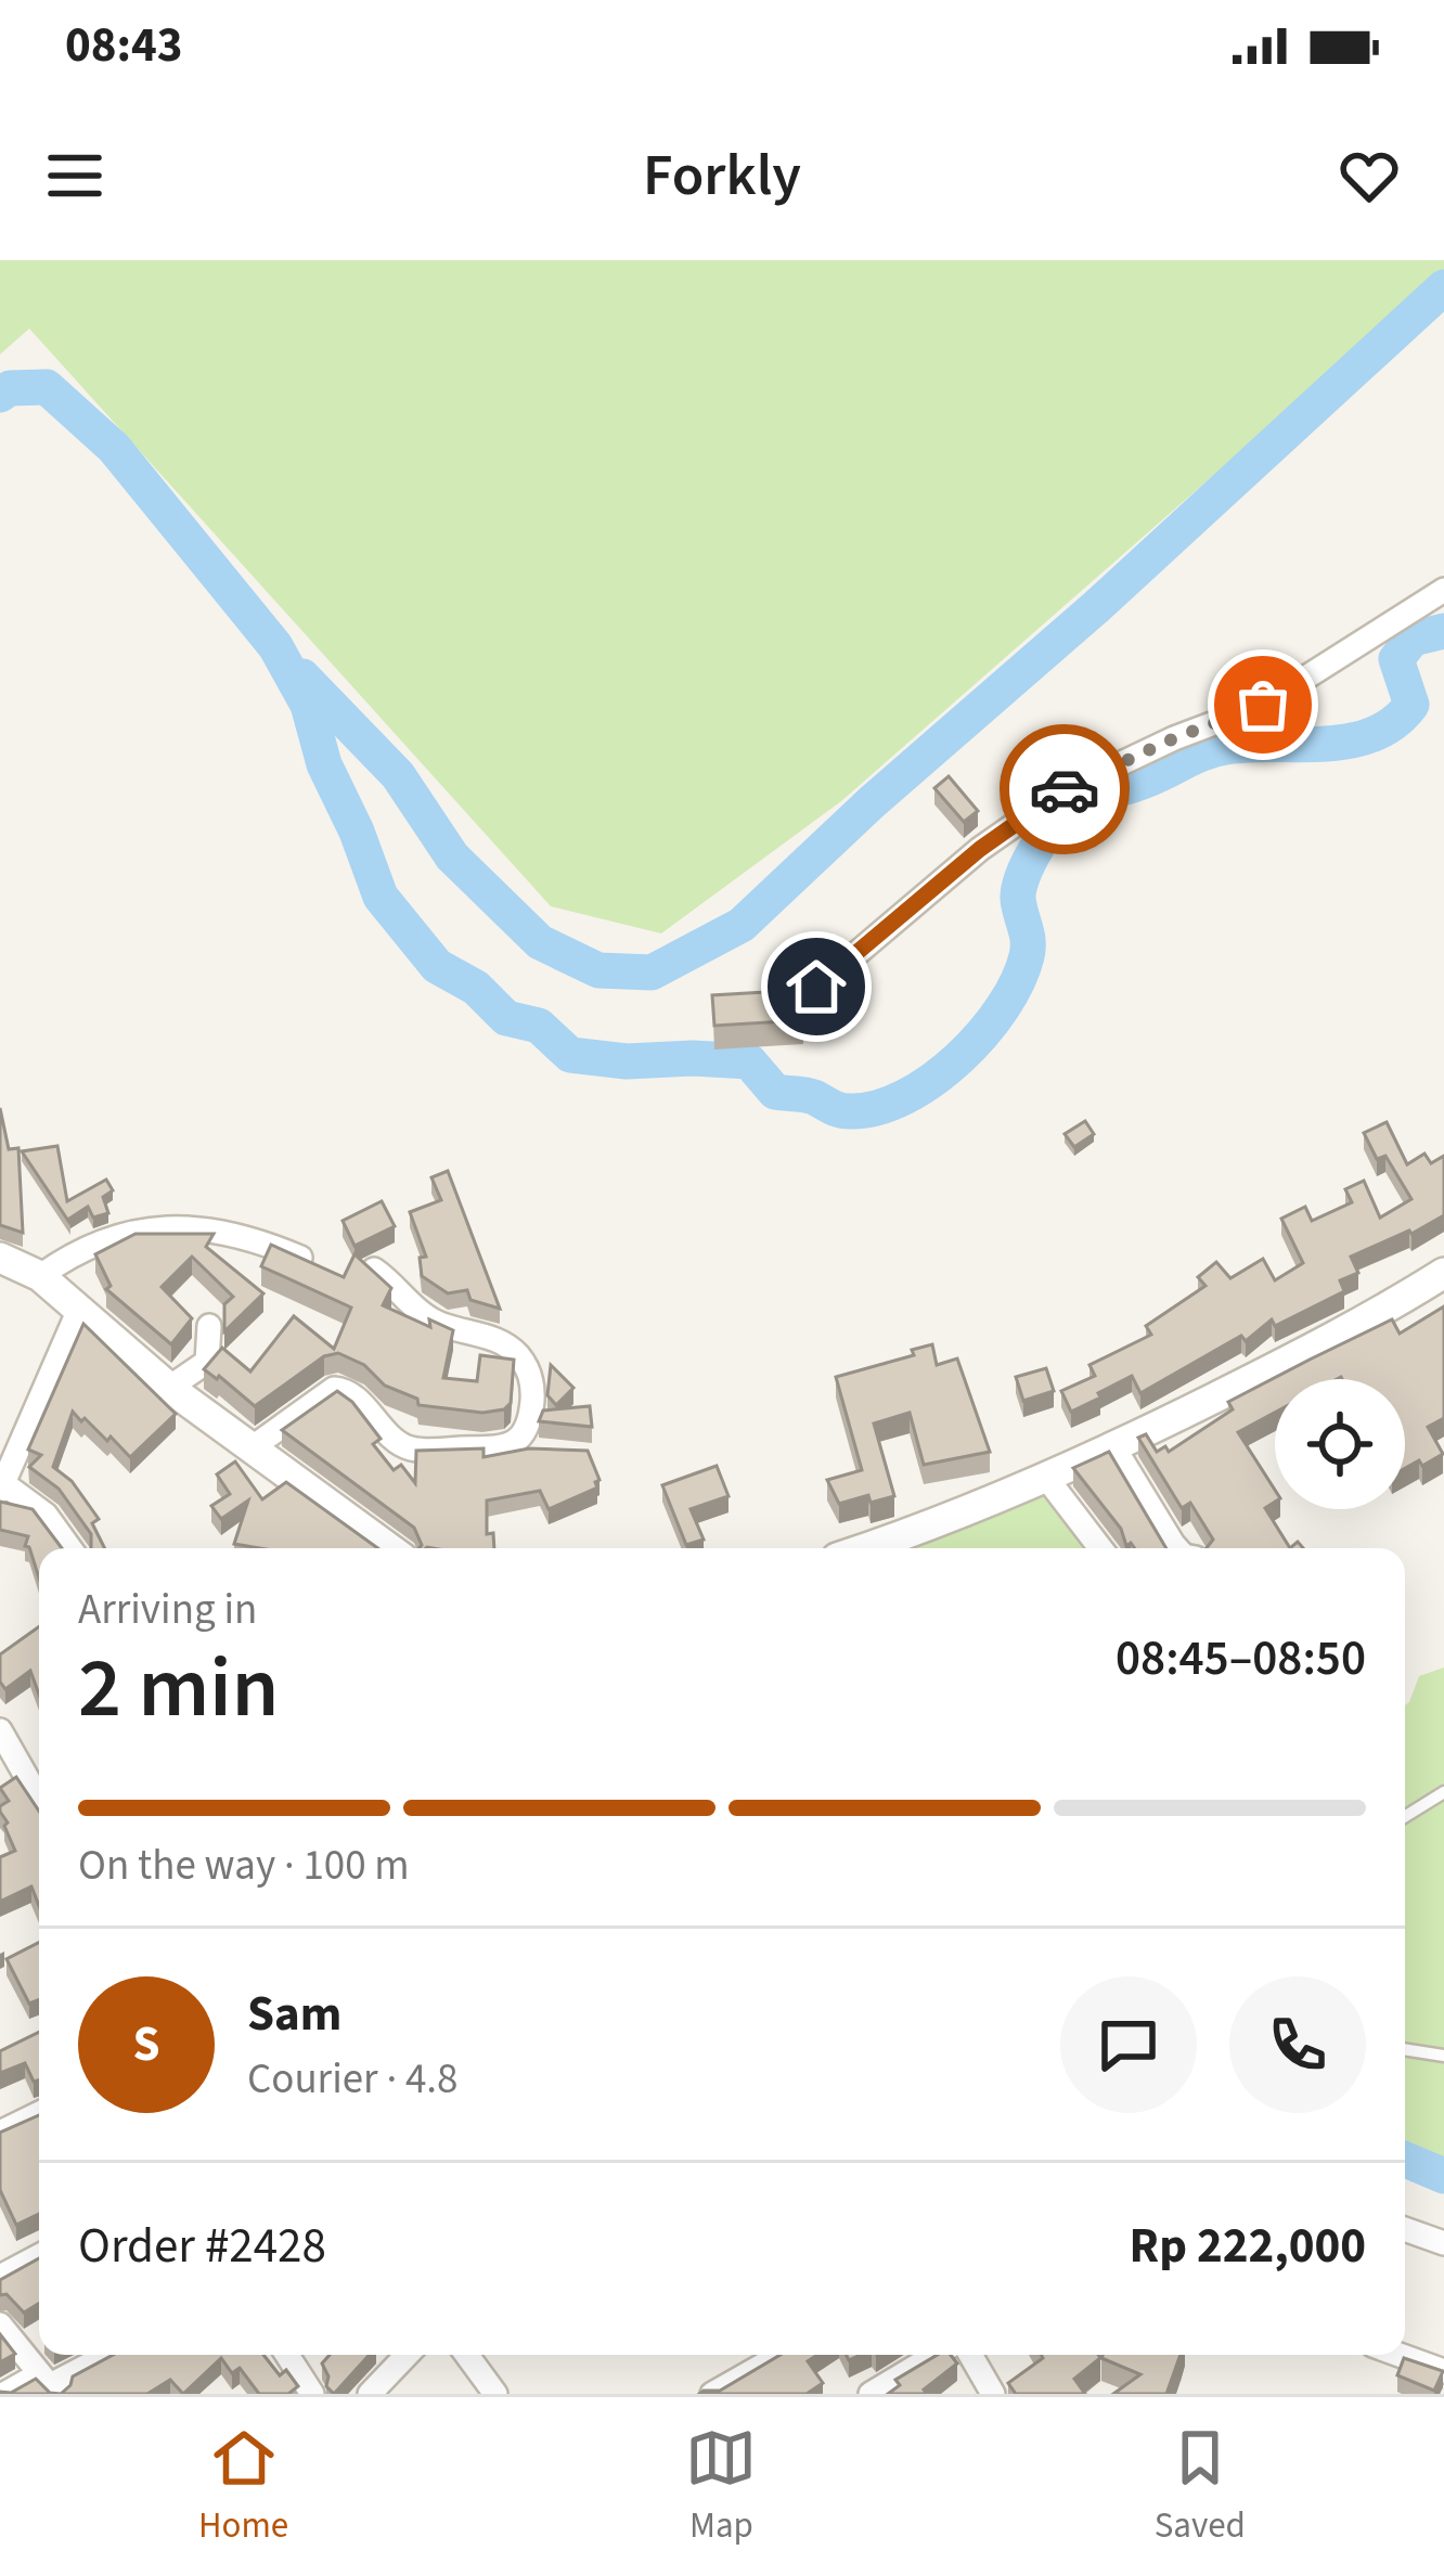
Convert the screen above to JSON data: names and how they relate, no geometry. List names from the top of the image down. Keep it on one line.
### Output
{"page":{"status":"08:43","header":"Forkly","heading":["2 min","Arriving in","08:45–08:50"],"panel":["Sam","Courier · 4.8","Order #2428","Rp 222,000"],"bar":"On the way · 100 m","round":"S","tabs":["Home","Map","Saved"]}}
